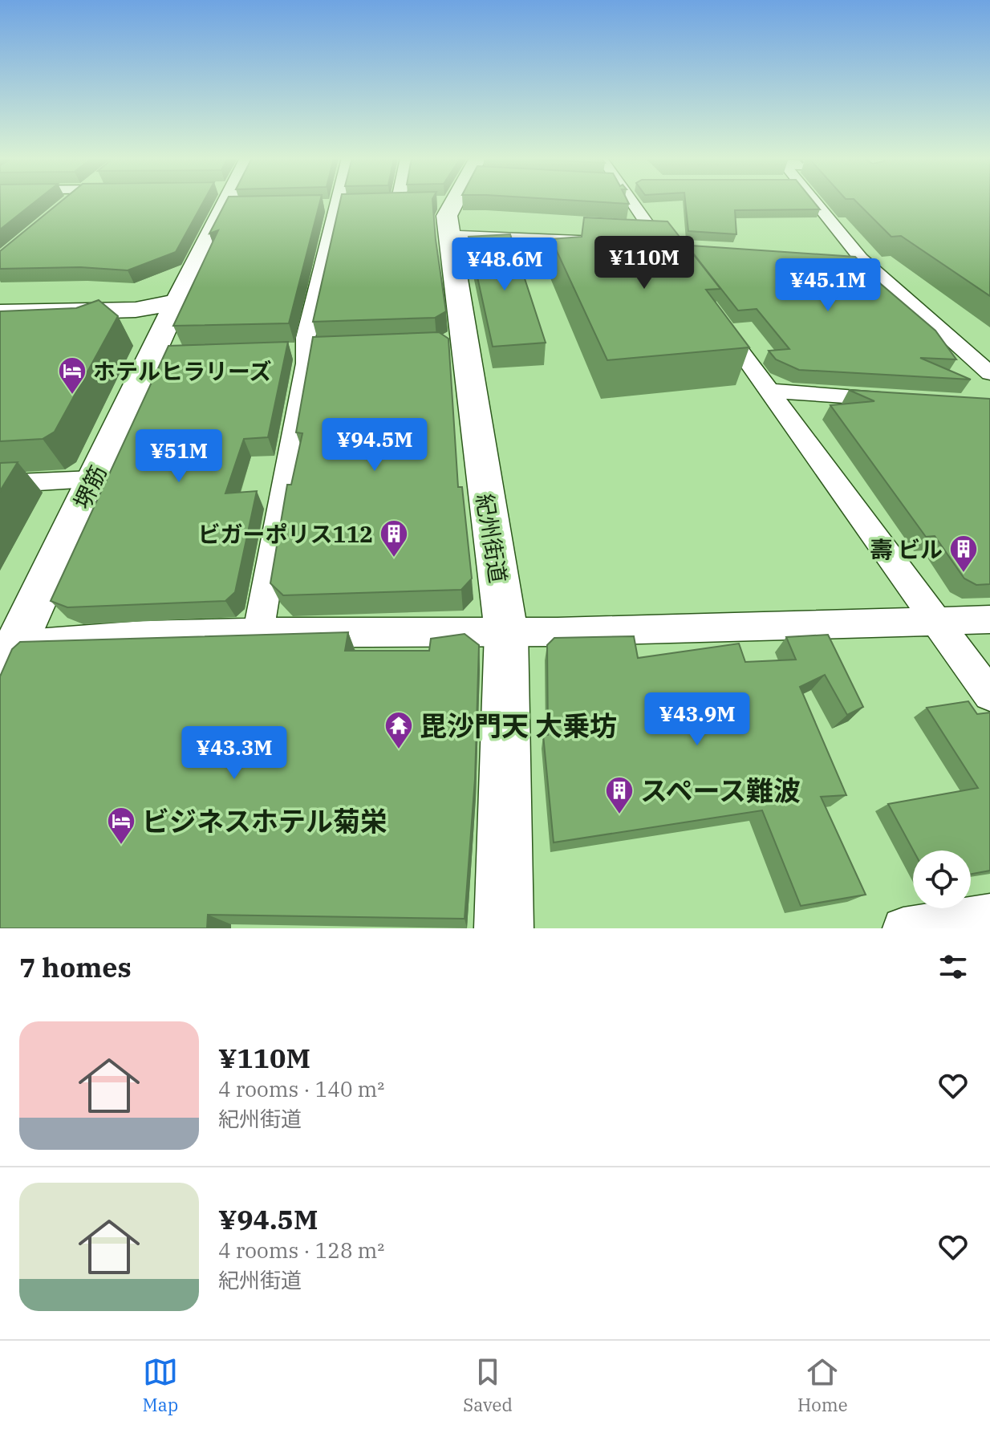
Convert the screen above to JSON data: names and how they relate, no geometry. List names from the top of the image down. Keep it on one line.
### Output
{"streets":{"street":["堺筋","紀州街道"]},"places":{"hotel":["ホテルヒラリーズ","ビジネスホテル菊栄"],"building":["ビガーポリス112","壽 ビル","スペース難波"],"temple":["毘沙門天 大乗坊"]},"page":{"price":["¥110M","¥48.6M","¥45.1M","¥94.5M","¥51M","¥43.9M","¥43.3M"],"heading":"7 homes","list":[{"name":"¥110M","note":"4 rooms · 140 m² · 紀州街道"},{"name":"¥94.5M","note":"4 rooms · 128 m² · 紀州街道"}],"tabs":["Map","Saved","Home"]}}
